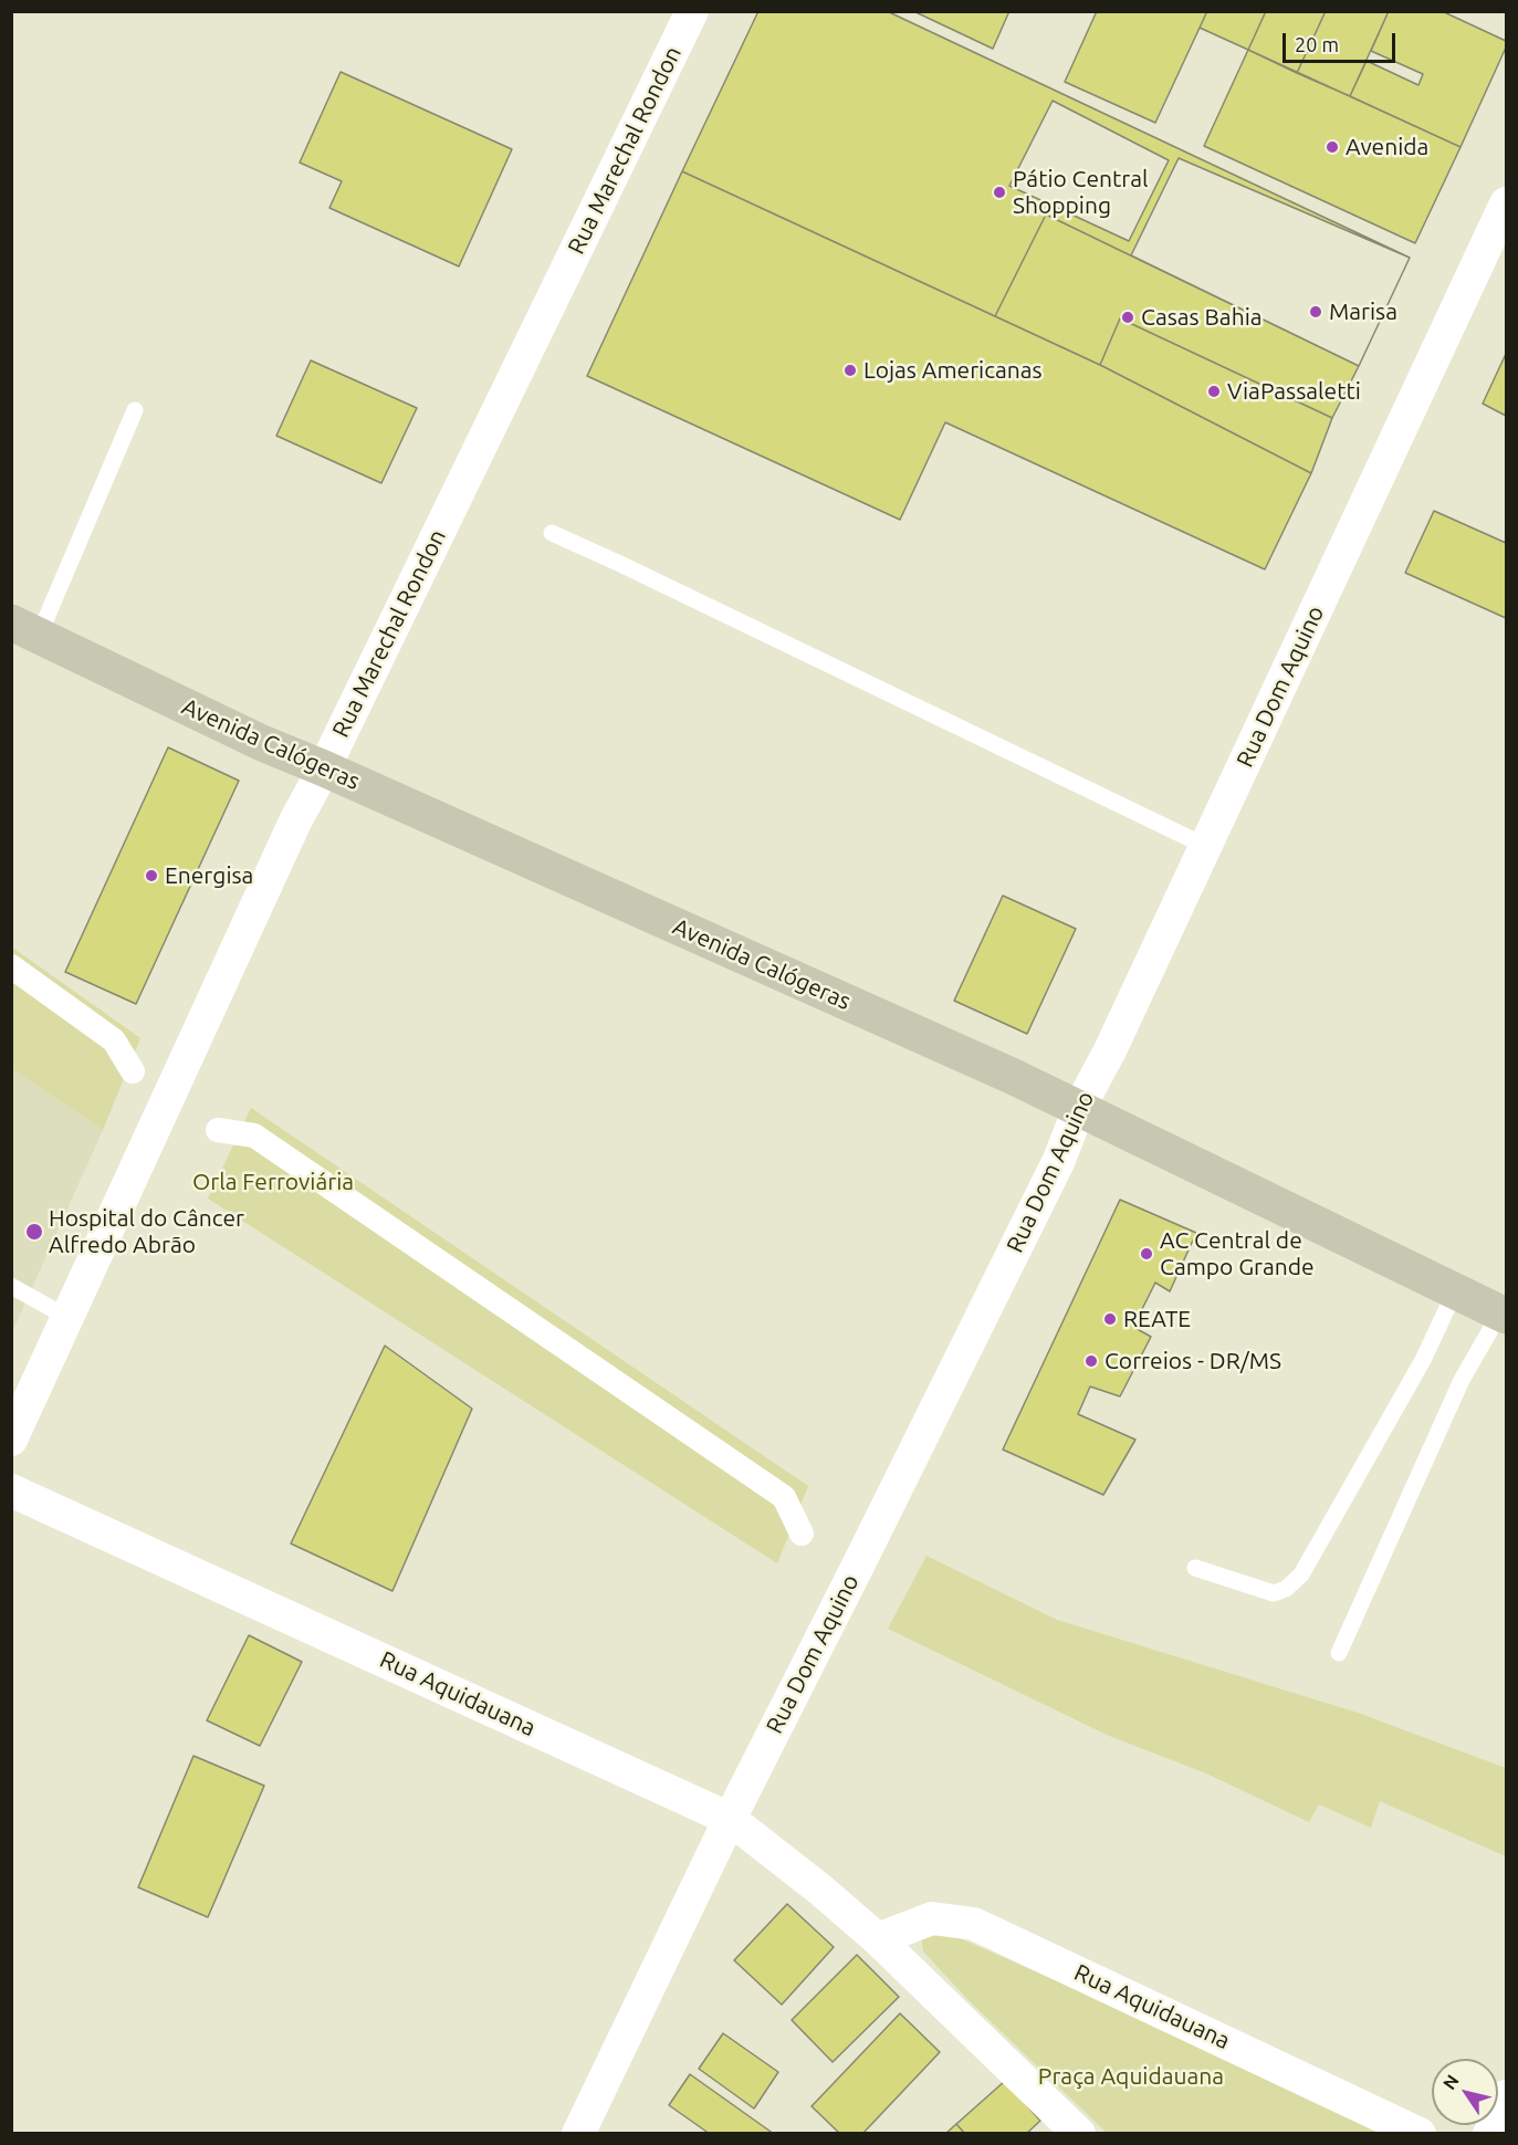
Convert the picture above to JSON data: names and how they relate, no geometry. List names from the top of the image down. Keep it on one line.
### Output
{"streets":{"main road":["Avenida Calógeras"],"street":["Rua Marechal Rondon","Rua Dom Aquino","Rua Aquidauana"]},"crossings":[["Rua Marechal Rondon","Avenida Calógeras"],["Rua Dom Aquino","Avenida Calógeras"],["Rua Dom Aquino","Rua Aquidauana"]],"parks":["Orla Ferroviária","Praça Aquidauana"],"places":["Avenida","Pátio Central Shopping","Marisa","Casas Bahia","Lojas Americanas","ViaPassaletti","Energisa","Hospital do Câncer Alfredo Abrão","AC Central de Campo Grande","REATE","Correios - DR/MS"],"scale_bar":"20 m","north":"top left"}
